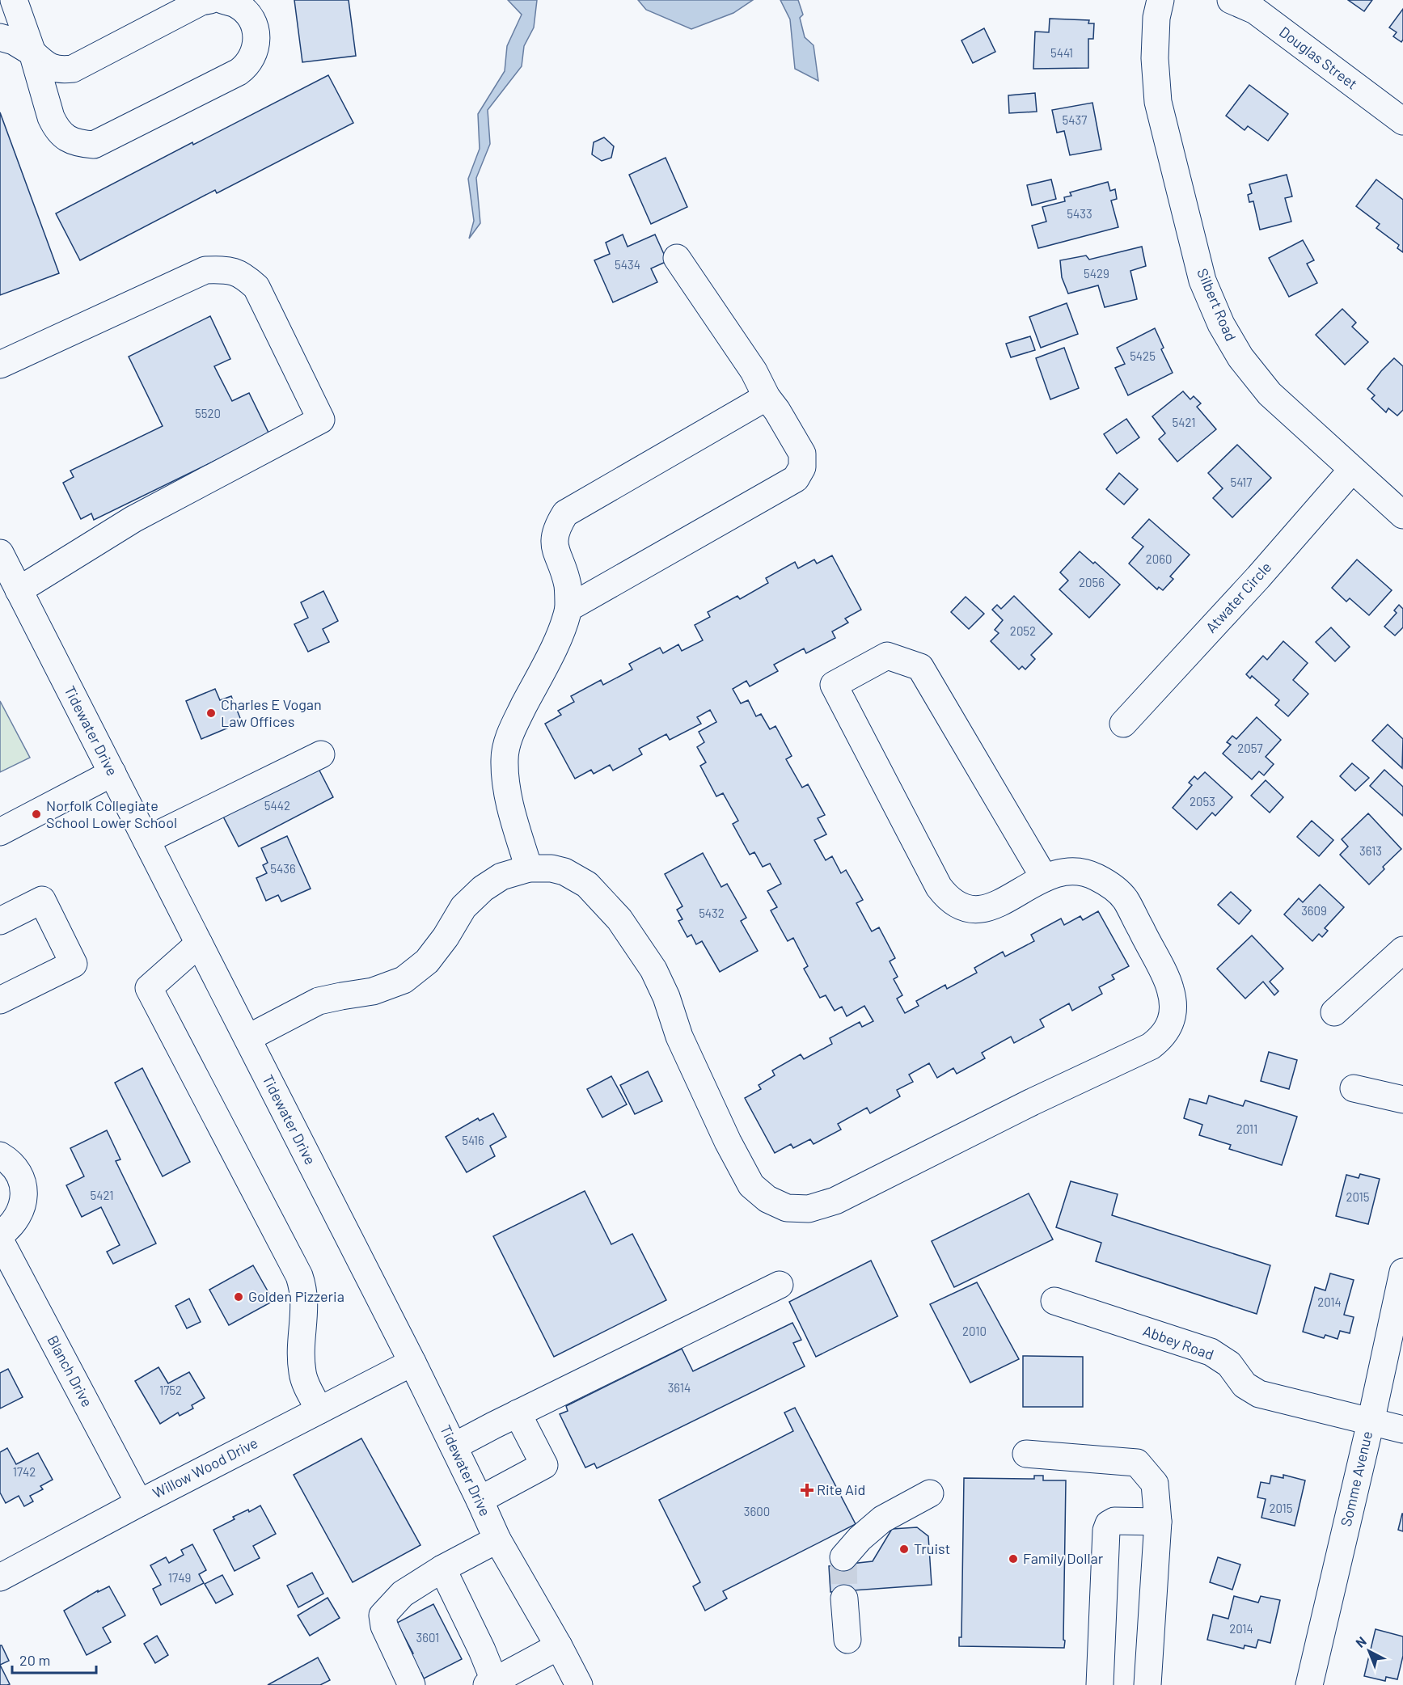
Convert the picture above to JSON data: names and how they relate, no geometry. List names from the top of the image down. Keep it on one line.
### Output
{"streets":{"main road":["Douglas Street","Silbert Road","Atwater Circle","Tidewater Drive","Abbey Road","Blanch Drive","Willow Wood Drive","Somme Avenue"]},"crossings":[["Silbert Road","Atwater Circle"],["Tidewater Drive","Willow Wood Drive"],["Abbey Road","Somme Avenue"],["Blanch Drive","Willow Wood Drive"]],"places":{"other":["Charles E Vogan Law Offices","Norfolk Collegiate School Lower School","Golden Pizzeria","Truist","Family Dollar"],"health":["Rite Aid"]},"house_numbers":["5441","5437","5433","5434","5429","5425","5520","5421","5417","2060","2056","2052","2057","2053","5442","3613","5436","3609","5432","2011","5416","5421","2015","2014","2010","3614","1752","1742","2015","3600","1749","2014","3601"],"scale_bar":"20 m","north":"top left"}
